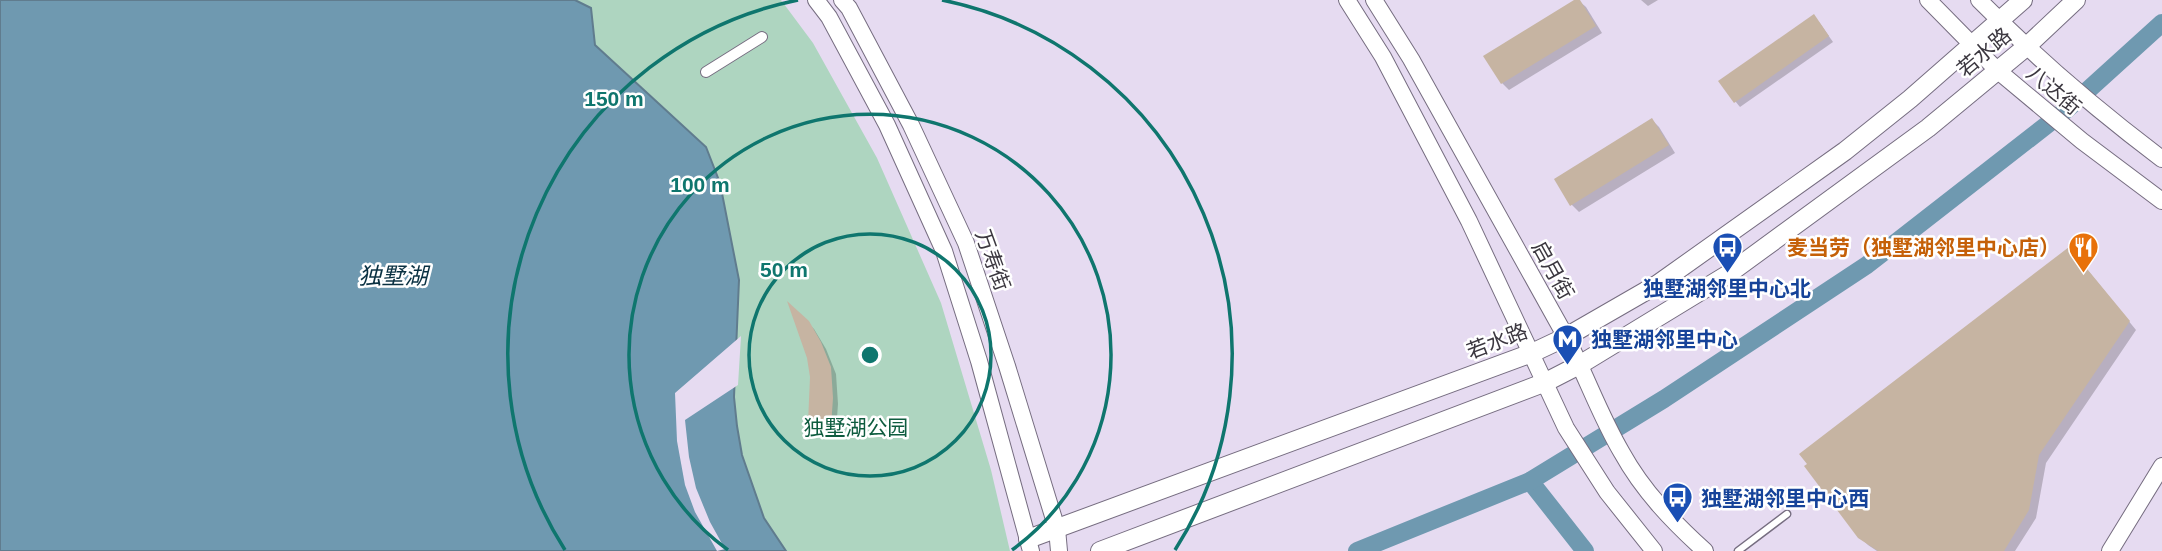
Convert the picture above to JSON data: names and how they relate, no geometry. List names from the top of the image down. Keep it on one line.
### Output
{"streets":{"main road":["若水路"],"street":["八达街","万寿街","启月街"]},"crossings":[["若水路","八达街"],["若水路","万寿街"],["若水路","启月街"]],"water":["独墅湖"],"parks":["独墅湖公园"],"places":{"restaurant":["麦当劳（独墅湖邻里中心店）"],"bus stop":["独墅湖邻里中心北","独墅湖邻里中心西"],"metro station":["独墅湖邻里中心"]},"rings":["150 m","100 m","50 m"]}
